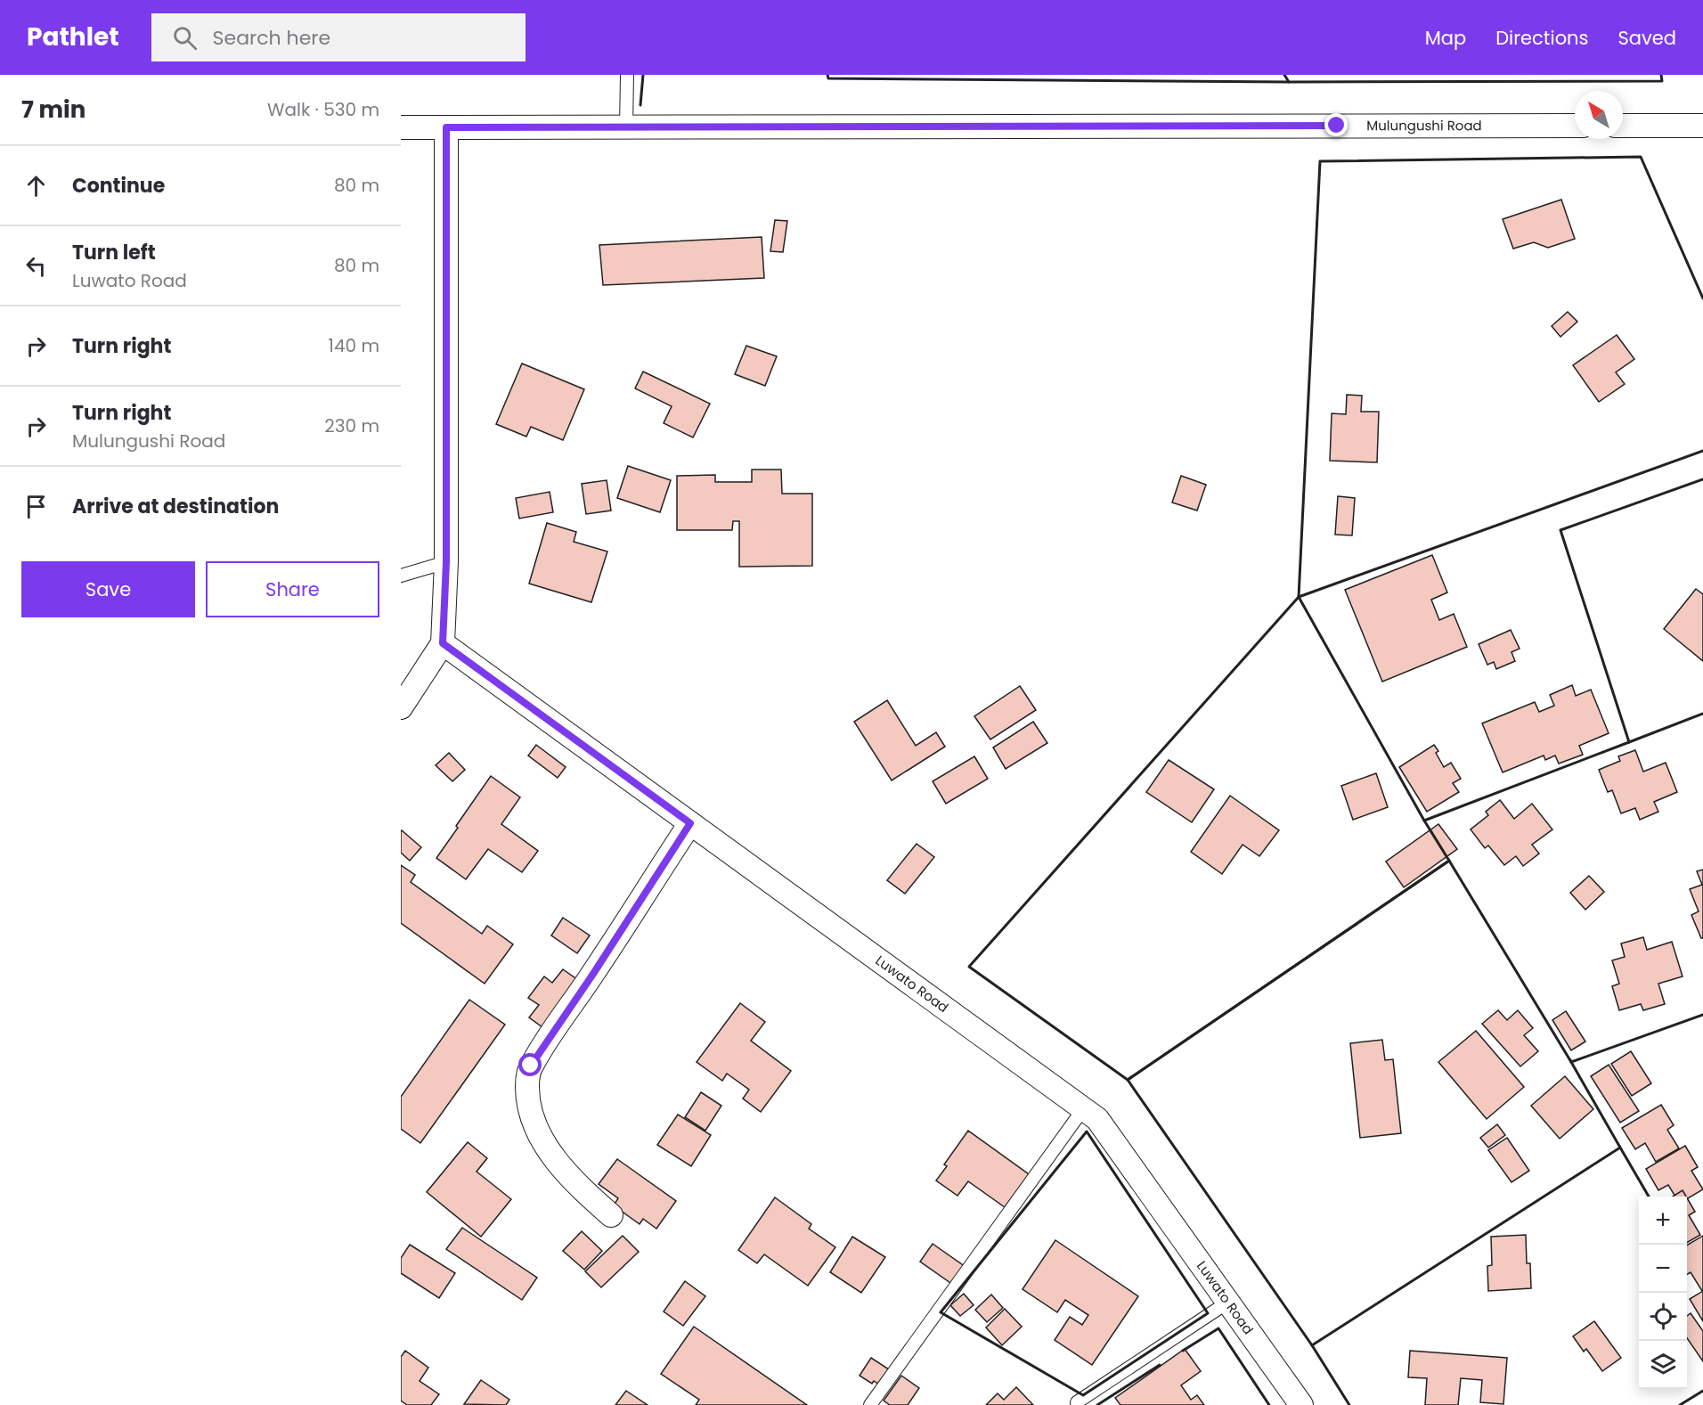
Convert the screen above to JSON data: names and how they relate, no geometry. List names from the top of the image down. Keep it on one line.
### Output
{"streets":{"street":["Mulungushi Road","Luwato Road"]},"north":"top left","page":{"header":"Pathlet","search":"Search here","nav":["Map","Directions","Saved"],"heading":["7 min","Walk · 530 m"],"list":[["Continue","80 m"],["Turn left","Luwato Road","80 m"],["Turn right","140 m"],["Turn right","Mulungushi Road","230 m"],"Arrive at destination"],"buttons":["Save","Share"],"map_buttons":["+","−"]}}
